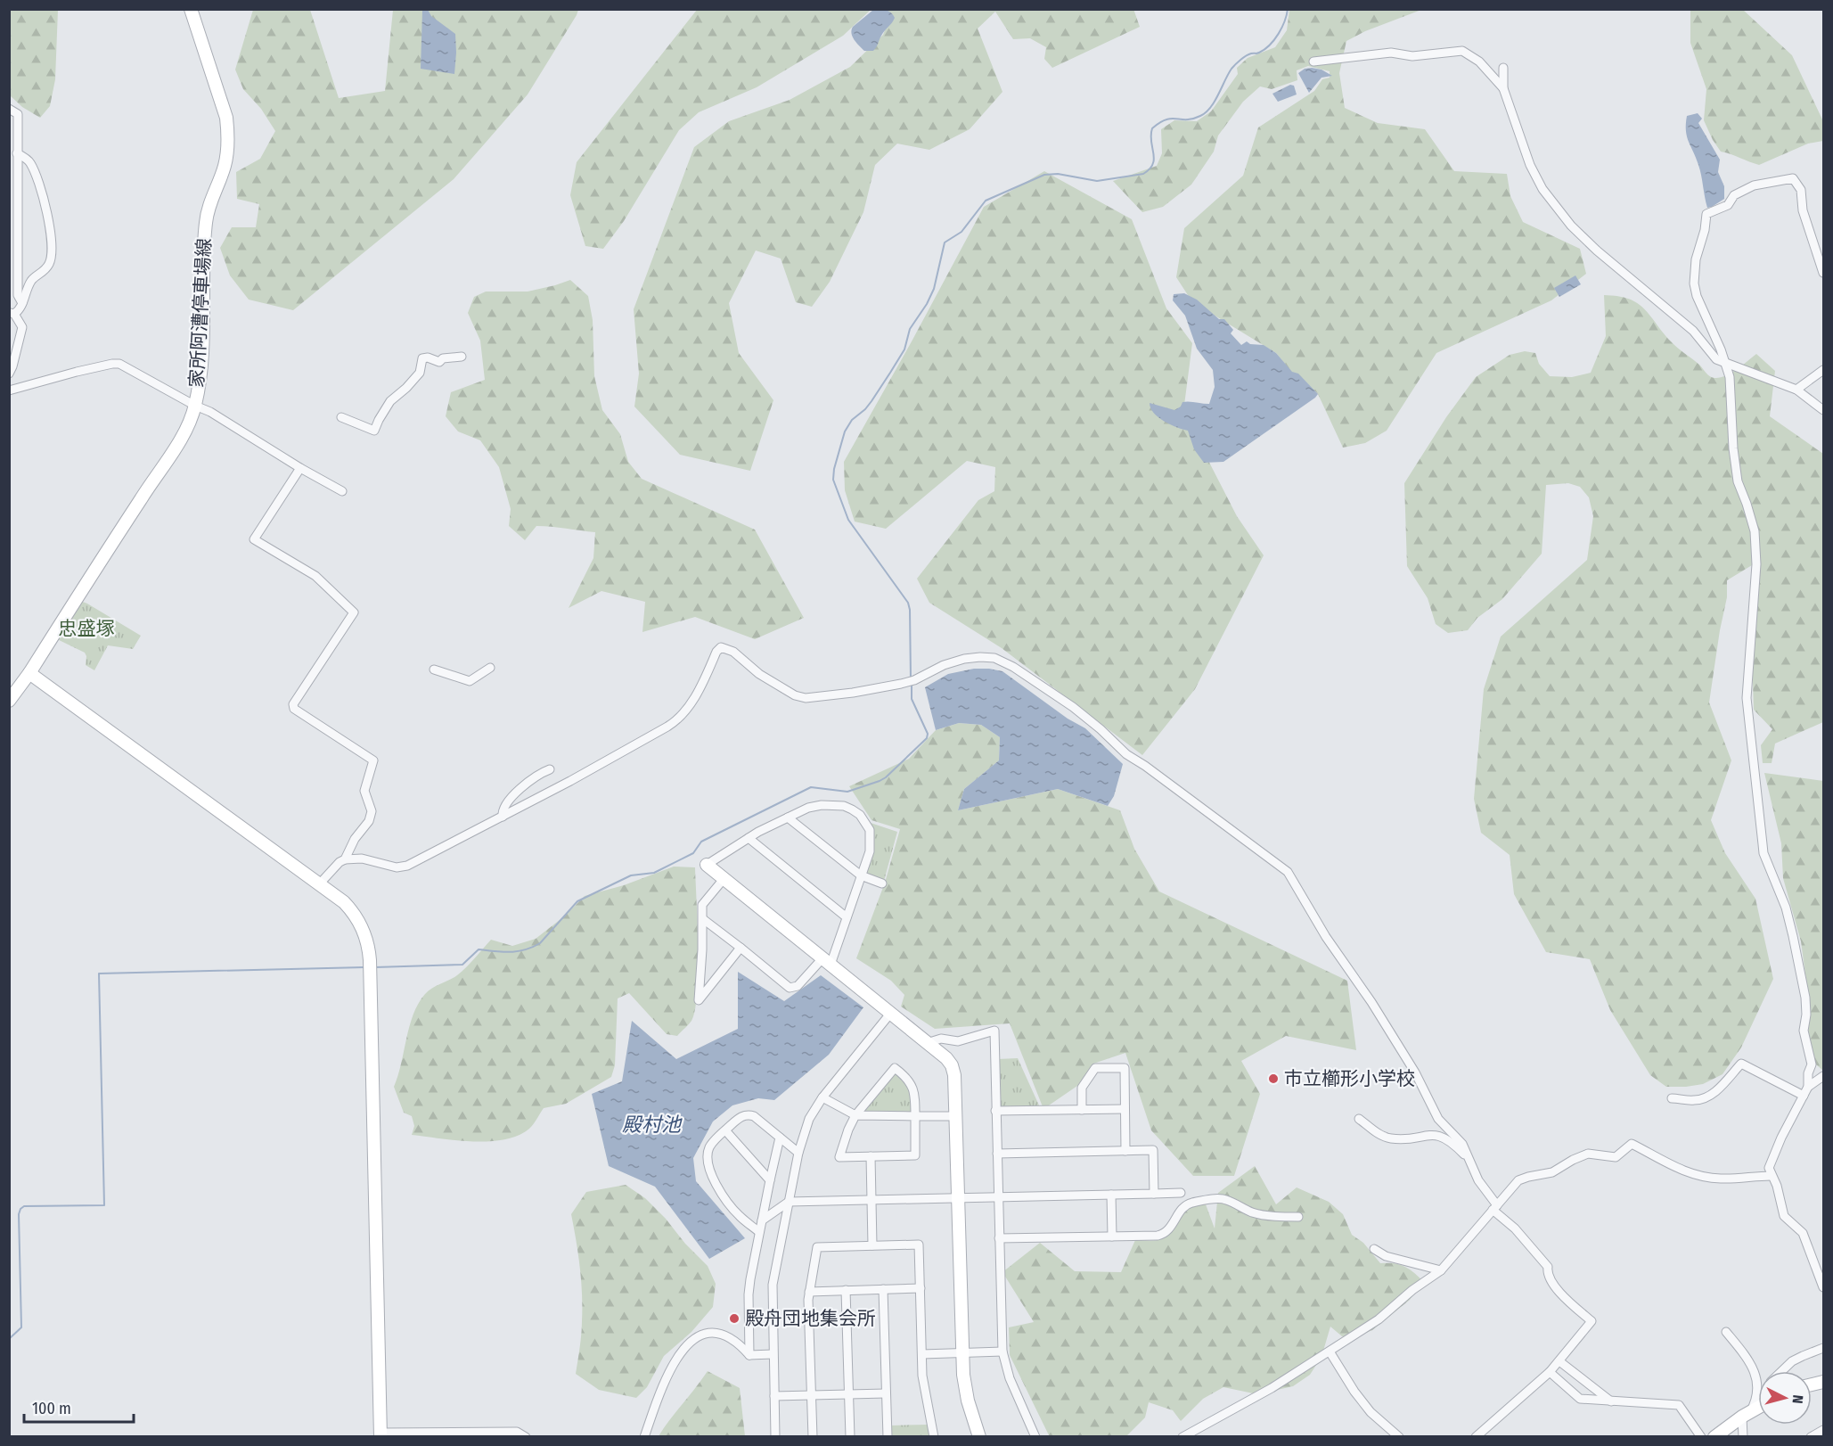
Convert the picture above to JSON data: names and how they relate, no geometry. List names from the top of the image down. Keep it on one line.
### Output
{"streets":{"street":["家所阿漕停車場線"]},"water":["殿村池"],"parks":["忠盛塚"],"places":["市立櫛形小学校","殿舟団地集会所"],"scale_bar":"100 m","north":"right"}
